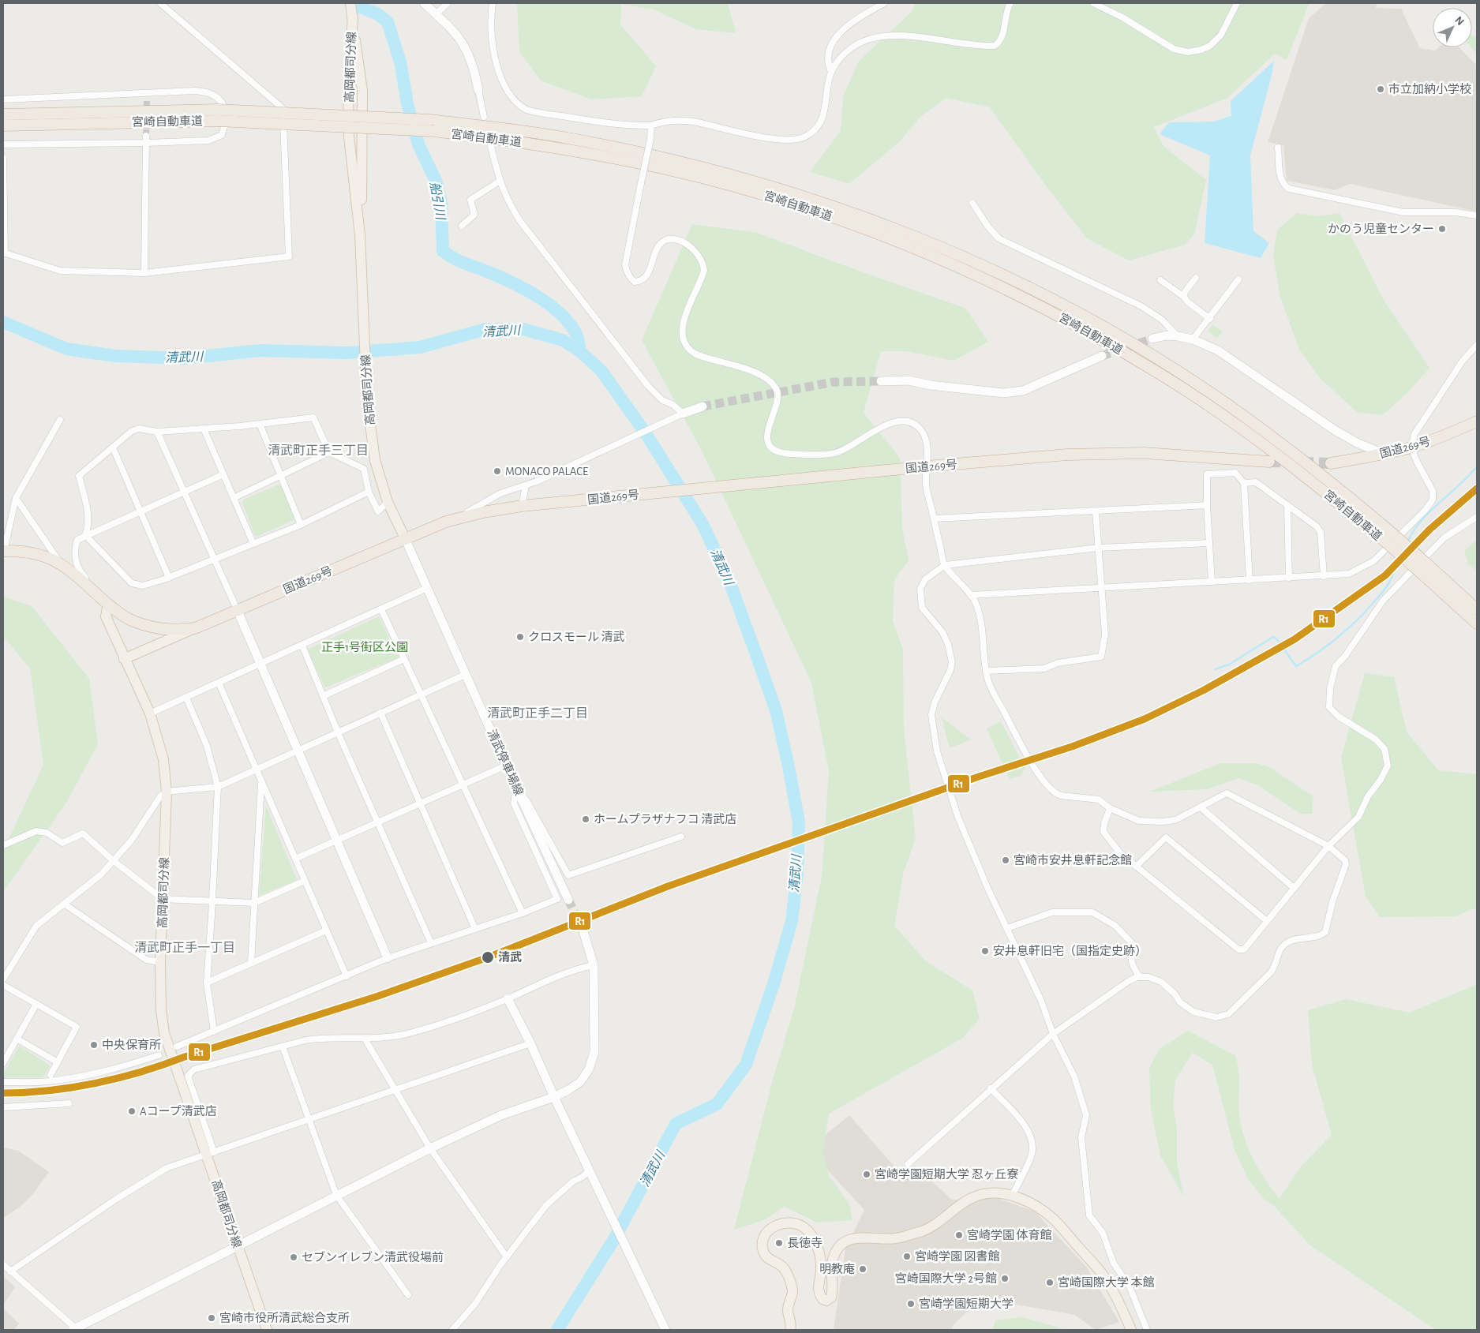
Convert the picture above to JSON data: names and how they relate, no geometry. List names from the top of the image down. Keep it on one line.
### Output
{"streets":{"highway":["宮崎自動車道","国道269号"],"main road":["高岡都司分線"],"street":["清武停車場線"]},"crossings":[["高岡都司分線","国道269号"],["高岡都司分線","清武停車場線"],["国道269号","清武停車場線"]],"districts":["清武町正手三丁目","清武町正手二丁目","清武町正手一丁目"],"water":["船引川","清武川"],"parks":["正手1号街区公園"],"places":["市立加納小学校","かのう児童センター","MONACO PALACE","クロスモール 清武","ホームプラザナフコ 清武店","宮崎市安井息軒記念館","安井息軒旧宅（国指定史跡）","清武","中央保育所","Aコープ清武店","宮崎学園短期大学 忍ヶ丘寮","宮崎学園 体育館","長徳寺","宮崎学園 図書館","セブンイレブン清武役場前","明教庵","宮崎国際大学 2号館","宮崎国際大学 本館","宮崎学園短期大学","宮崎市役所清武総合支所"],"lines":["transit line R1"],"north":"top right"}
